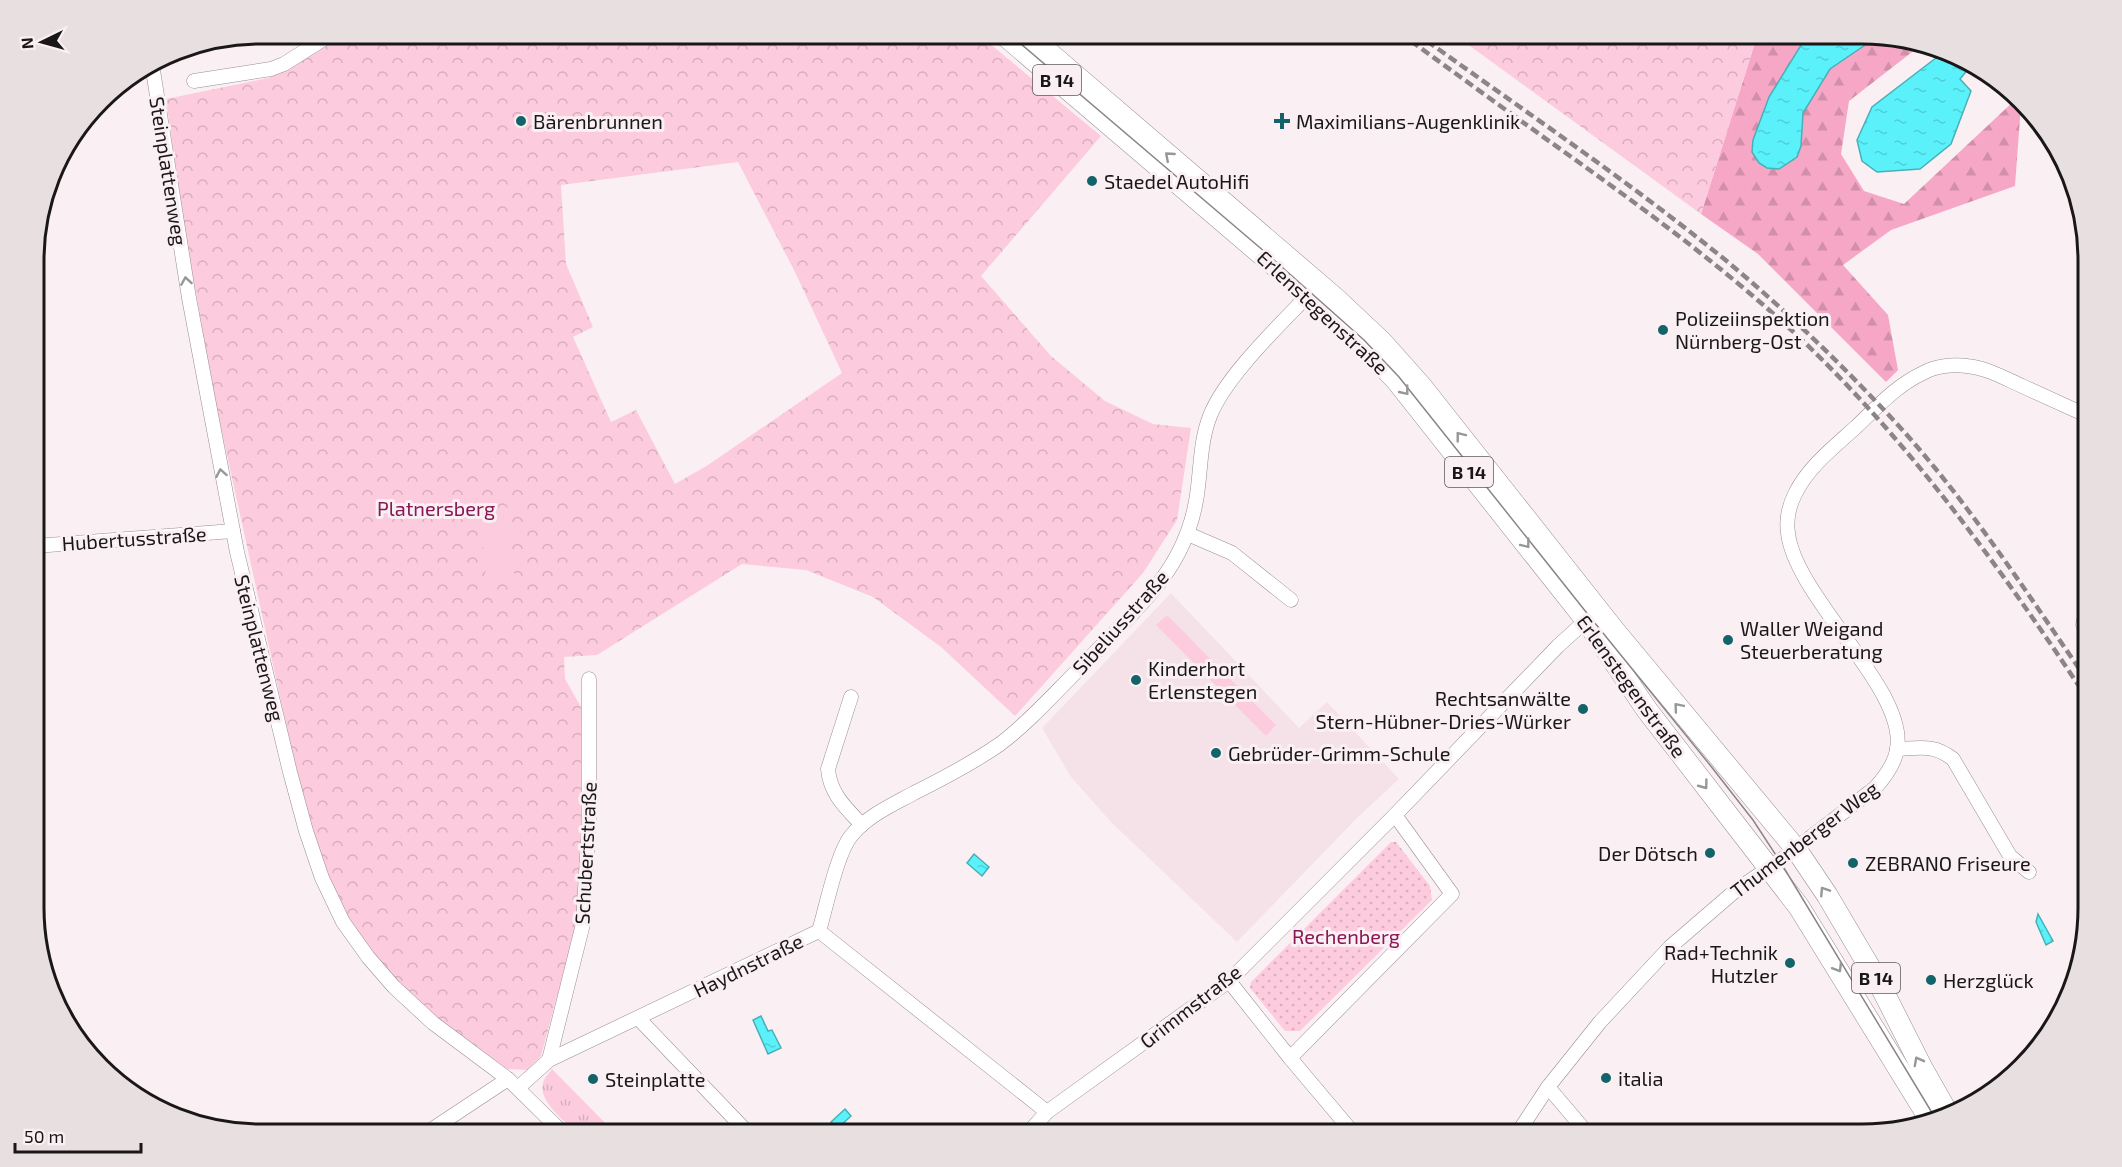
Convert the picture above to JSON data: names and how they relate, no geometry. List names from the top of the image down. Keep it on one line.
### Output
{"streets":{"main road":["B 14","Erlenstegenstraße"],"street":["Steinplattenweg","Hubertusstraße","Sibeliusstraße","Thumenberger Weg","Schubertstraße","Haydnstraße","Grimmstraße"]},"crossings":[["B 14","Erlenstegenstraße"],["B 14","Thumenberger Weg"],["Steinplattenweg","Hubertusstraße"],["Steinplattenweg","Haydnstraße"],["Erlenstegenstraße","Sibeliusstraße"],["Erlenstegenstraße","Thumenberger Weg"],["Erlenstegenstraße","Grimmstraße"],["Sibeliusstraße","Haydnstraße"],["Schubertstraße","Haydnstraße"],["Haydnstraße","Grimmstraße"]],"one_way":["Steinplattenweg"],"parks":["Platnersberg","Rechenberg"],"places":{"other":["Bärenbrunnen","Staedel AutoHifi","Polizeiinspektion Nürnberg-Ost","Waller Weigand Steuerberatung","Kinderhort Erlenstegen","Rechtsanwälte Stern-Hübner-Dries-Würker","Gebrüder-Grimm-Schule","Der Dötsch","ZEBRANO Friseure","Rad+Technik Hutzler","Herzglück","italia","Steinplatte"],"health":["Maximilians-Augenklinik"]},"scale_bar":"50 m","north":"left"}
